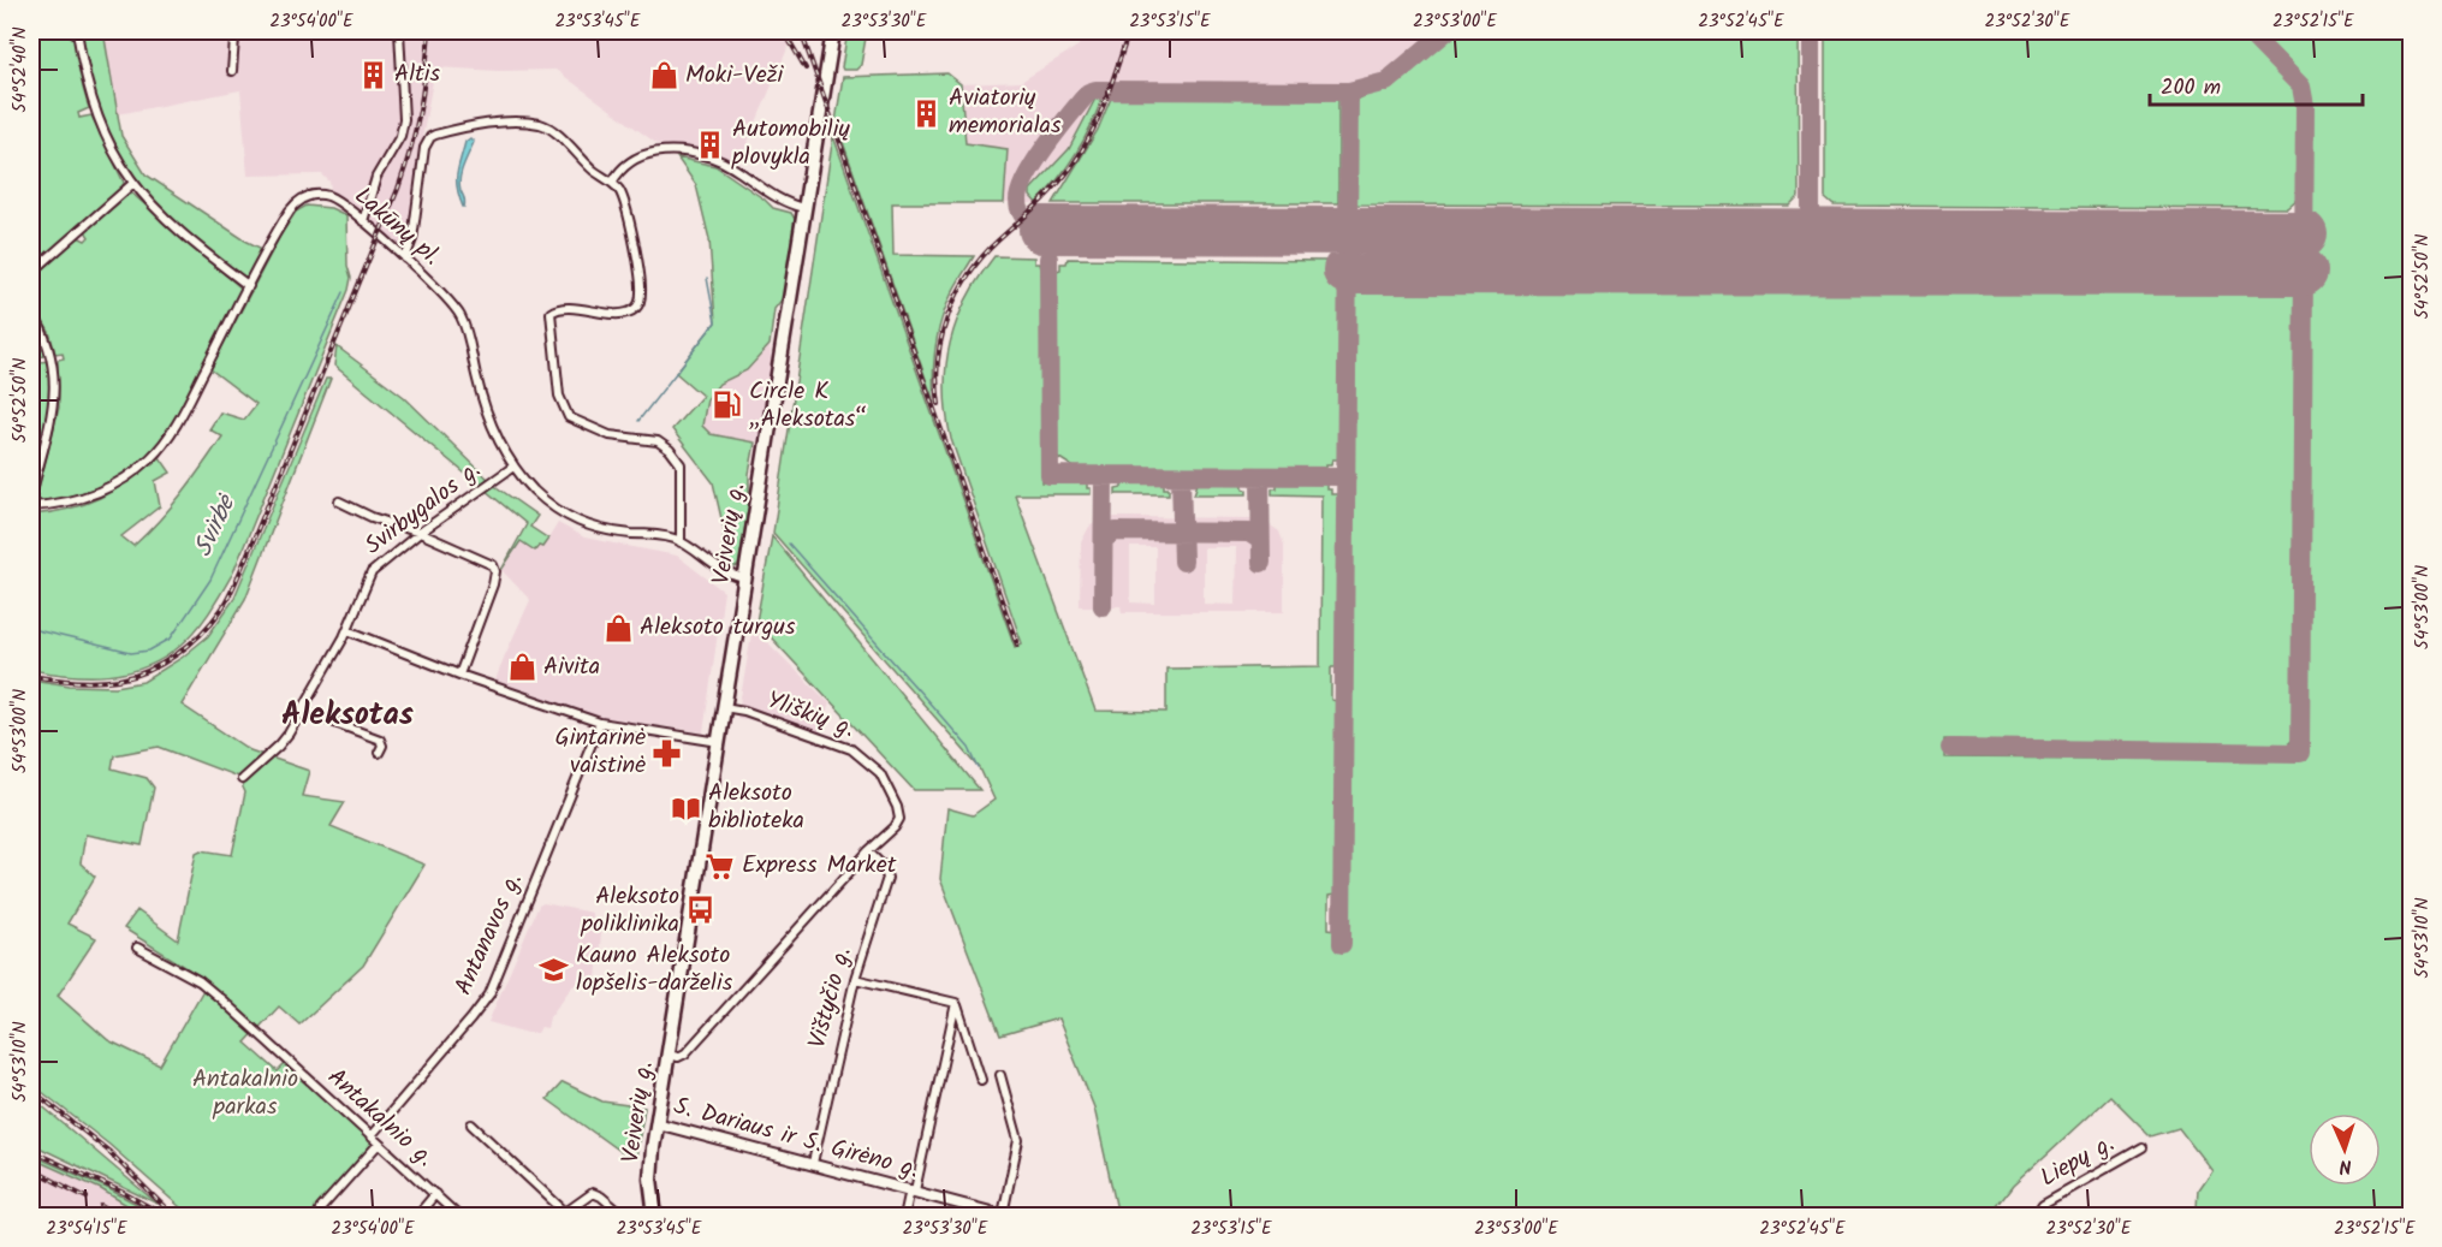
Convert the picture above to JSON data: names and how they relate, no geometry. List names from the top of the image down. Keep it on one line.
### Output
{"streets":{"main road":["Veiverių g."],"street":["Lakūnų pl.","Svirbygalos g.","Yliškių g.","Antanavos g.","Vištyčio g.","Antakalnio g.","S. Dariaus ir S. Girėno g.","Liepų g."]},"crossings":[["Lakūnų pl.","Svirbygalos g."],["Lakūnų pl.","Veiverių g."],["Veiverių g.","Yliškių g."],["Veiverių g.","S. Dariaus ir S. Girėno g."],["Yliškių g.","Vištyčio g."],["Antanavos g.","Antakalnio g."],["Vištyčio g.","S. Dariaus ir S. Girėno g."]],"districts":["Aleksotas"],"water":["Svirbė"],"parks":["Antakalnio parkas"],"places":{"building":["Altis","Aviatorių memorialas","Automobilių plovykla"],"shop":["Moki-Veži","Aleksoto turgus","Aivita"],"fuel station":["Circle K „Aleksotas“"],"pharmacy":["Gintarinė vaistinė"],"library":["Aleksoto biblioteka"],"supermarket":["Express Market"],"bus stop":["Aleksoto poliklinika"],"school or university":["Kauno Aleksoto lopšelis-darželis"]},"scale_bar":"200 m","north":"bottom","coordinates":["23°54'00\"E","23°53'45\"E","23°53'30\"E","23°53'15\"E","23°53'00\"E","23°52'45\"E","23°52'30\"E","23°52'15\"E","54°52'40\"N","54°52'50\"N","54°53'00\"N","54°53'10\"N","23°54'15\"E"]}
